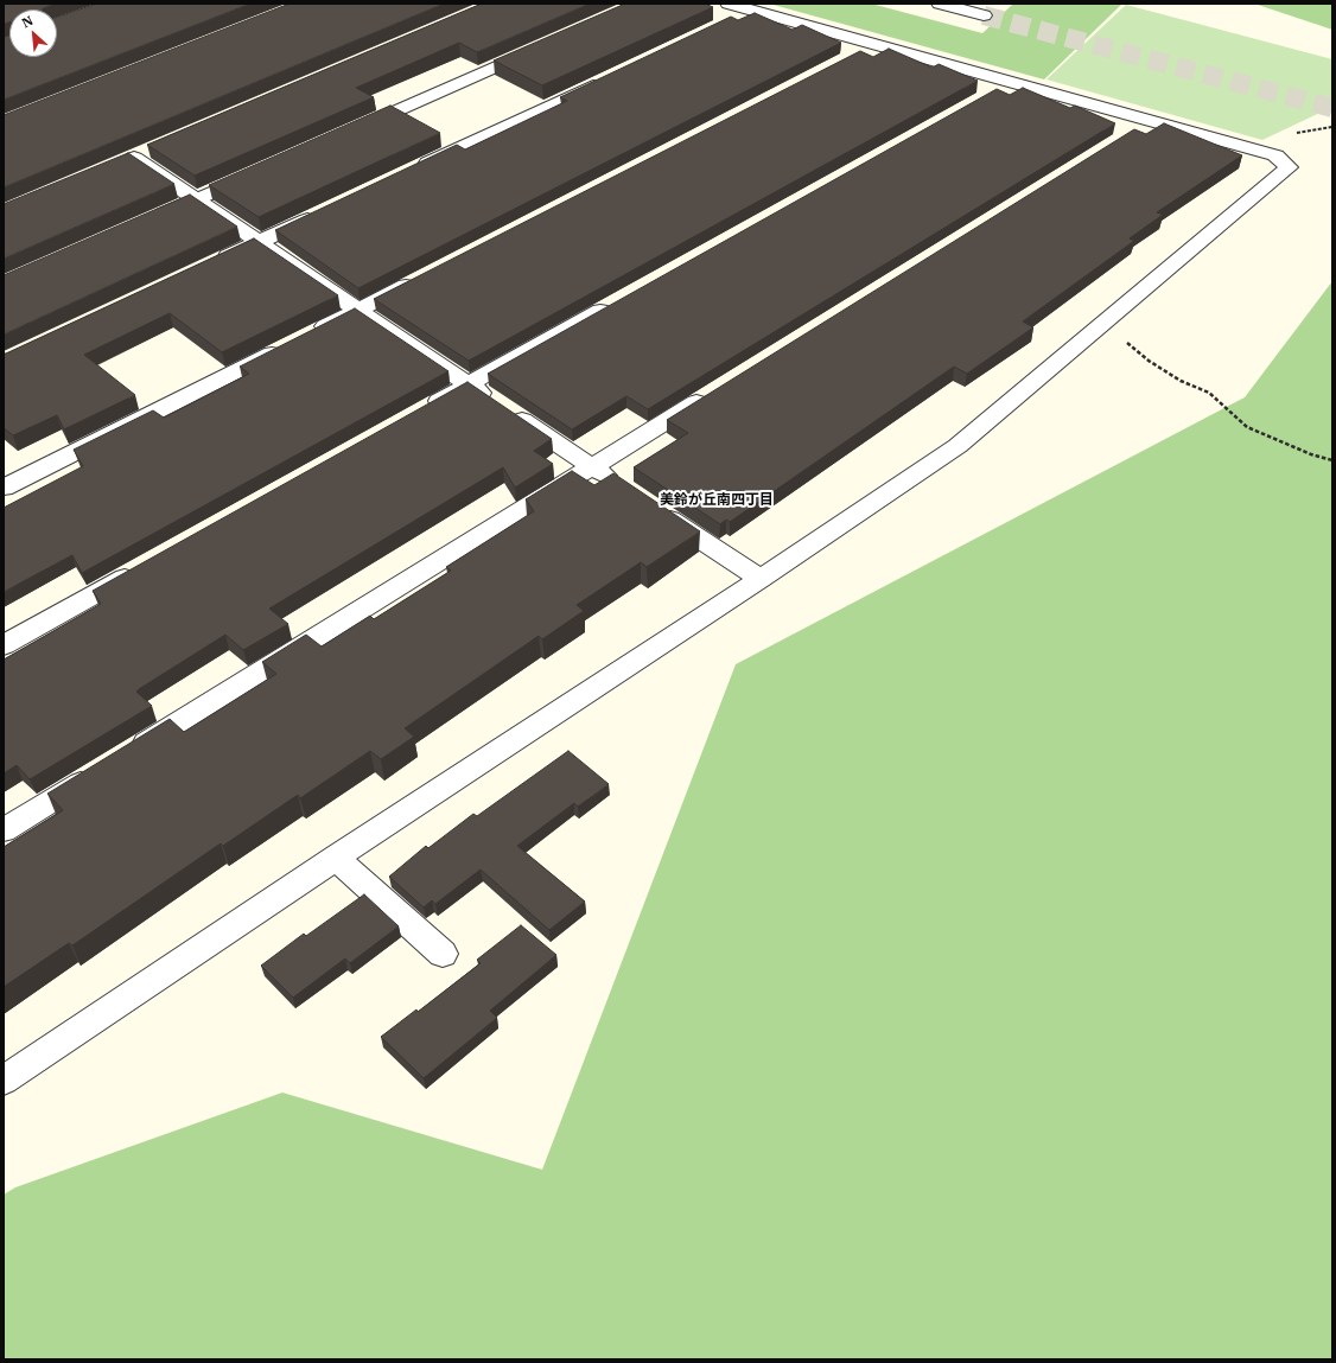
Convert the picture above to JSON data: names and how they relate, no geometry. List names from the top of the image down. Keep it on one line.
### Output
{"districts":["美鈴が丘南四丁目"],"north":"top left"}
